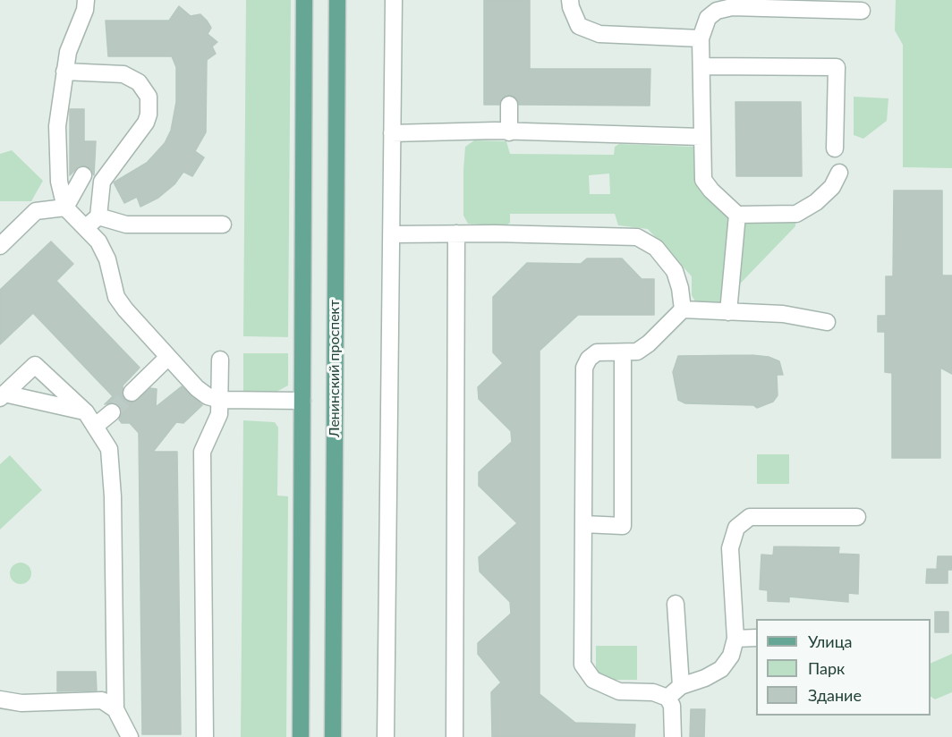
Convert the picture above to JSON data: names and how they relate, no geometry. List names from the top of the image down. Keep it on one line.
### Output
{"streets":{"main road":["Ленинский проспект"]},"legend":["Улица","Парк","Здание"]}
